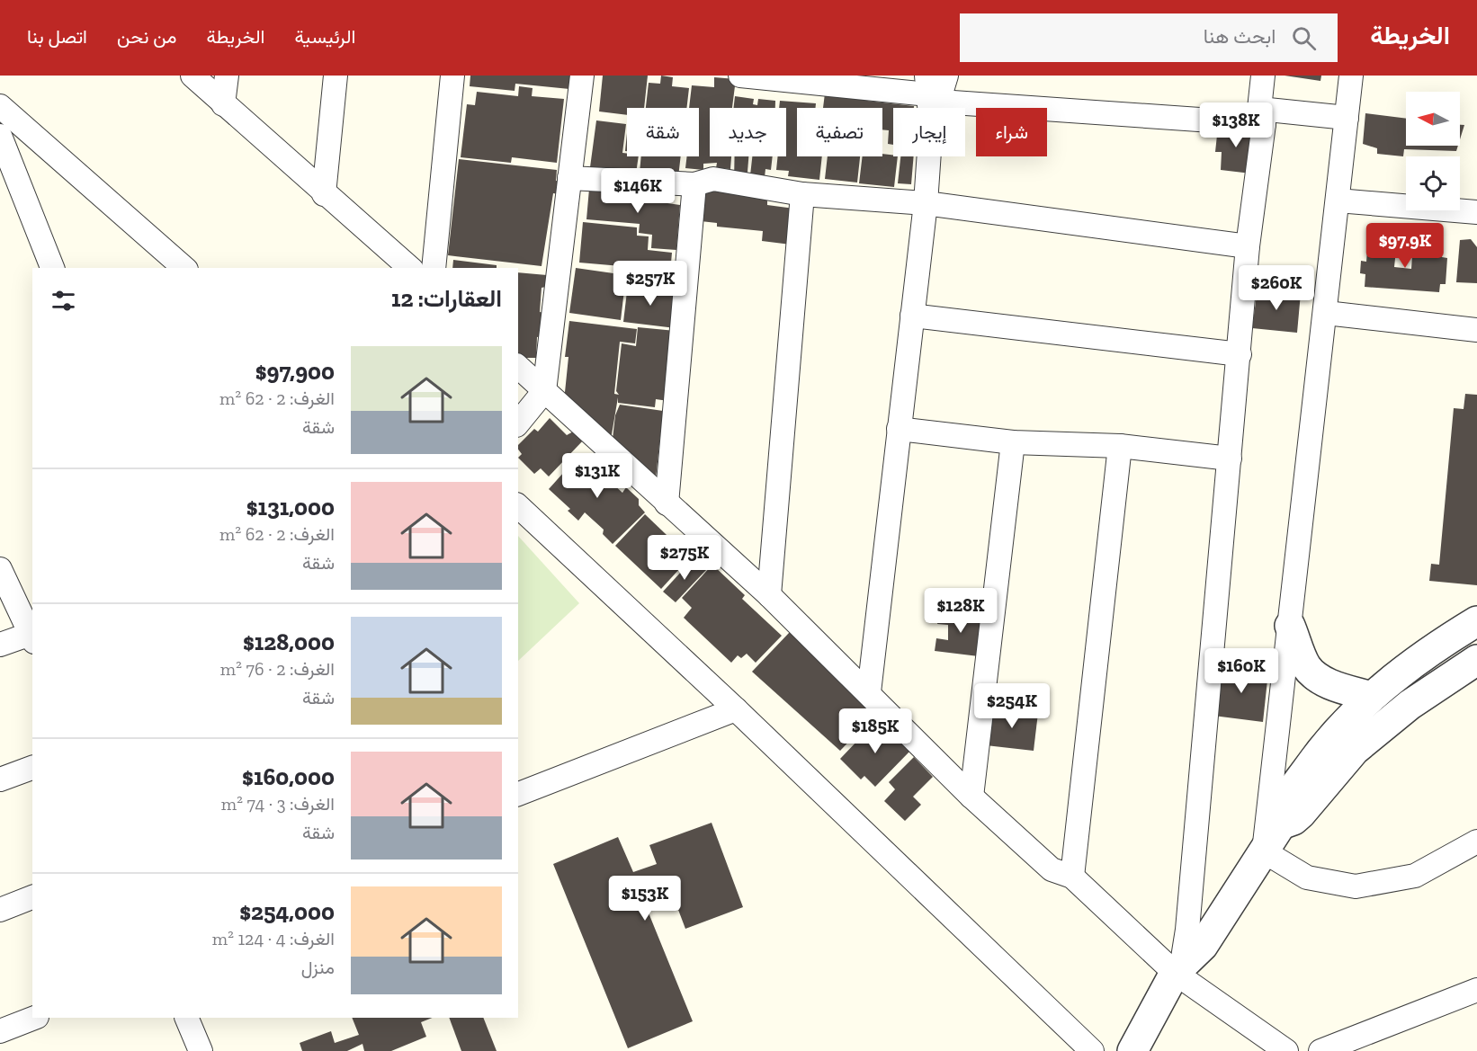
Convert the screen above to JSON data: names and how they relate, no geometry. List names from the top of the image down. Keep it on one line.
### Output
{"north":"left","page":{"header":"الخريطة","search":"ابحث هنا","nav":["الرئيسية","الخريطة","من نحن","اتصل بنا"],"price":["$138K","$146K","$97.9K","$257K","$260K","$131K","$275K","$128K","$160K","$254K","$185K","$153K"],"chip":["شراء","إيجار","تصفية","جديد","شقة"],"heading":"العقارات: 12","list":[{"name":"$97,900","note":"الغرف: 2 · 62 m² · شقة"},{"name":"$131,000","note":"الغرف: 2 · 62 m² · شقة"},{"name":"$128,000","note":"الغرف: 2 · 76 m² · شقة"},{"name":"$160,000","note":"الغرف: 3 · 74 m² · شقة"},{"name":"$254,000","note":"الغرف: 4 · 124 m² · منزل"}]}}
